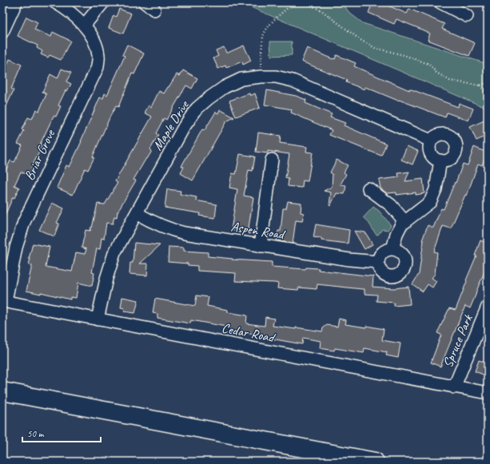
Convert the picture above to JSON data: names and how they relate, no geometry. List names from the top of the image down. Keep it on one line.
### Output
{"streets":{"street":["Maple Drive","Briar Grove","Aspen Road","Cedar Road","Spruce Park"]},"crossings":[["Maple Drive","Aspen Road"],["Maple Drive","Cedar Road"],["Briar Grove","Cedar Road"],["Cedar Road","Spruce Park"]],"scale_bar":"50 m"}
